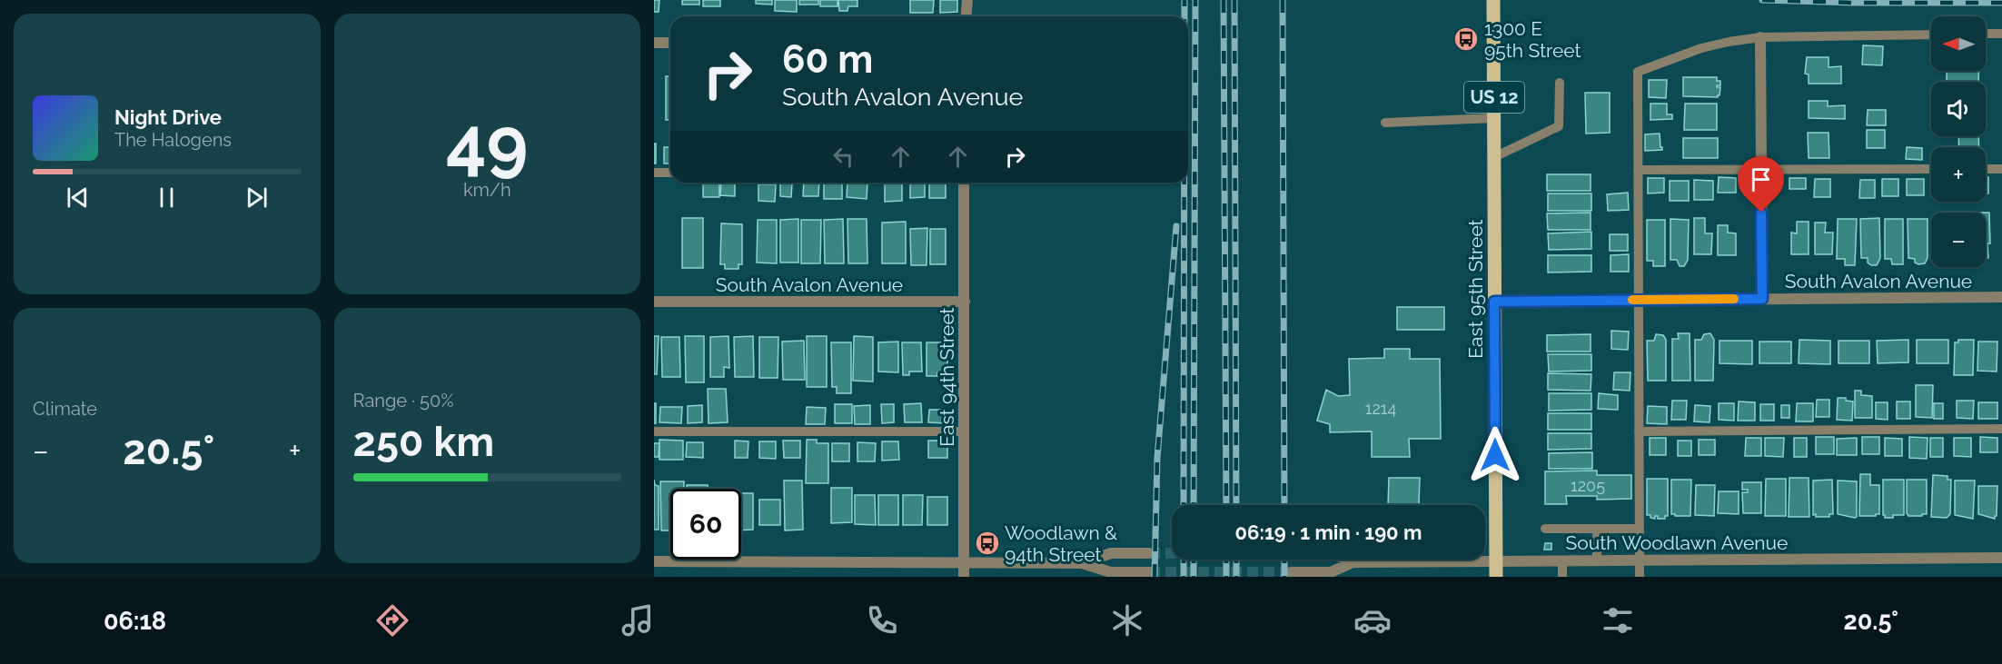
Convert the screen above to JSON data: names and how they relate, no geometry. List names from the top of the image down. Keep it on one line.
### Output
{"streets":{"main road":["US 12","East 95th Street"],"street":["South Avalon Avenue","East 94th Street","South Woodlawn Avenue"]},"crossings":[["South Avalon Avenue","East 95th Street"],["South Avalon Avenue","East 94th Street"],["East 95th Street","South Woodlawn Avenue"]],"places":{"bus stop":["1300 E 95th Street","Woodlawn & 94th Street"]},"house_numbers":["1214","1205"],"north":"left","page":{"tile":[["49","km/h"],"Climate",["Range · 50%","250 km"]],"map_buttons":["+","−"],"turn":["60 m","South Avalon Avenue"],"song":["Night Drive","The Halogens"],"heat":["−","20.5°","+"],"limit":"60","trip":"06:19 · 1 min · 190 m","tabs":["06:18","20.5°"]}}
